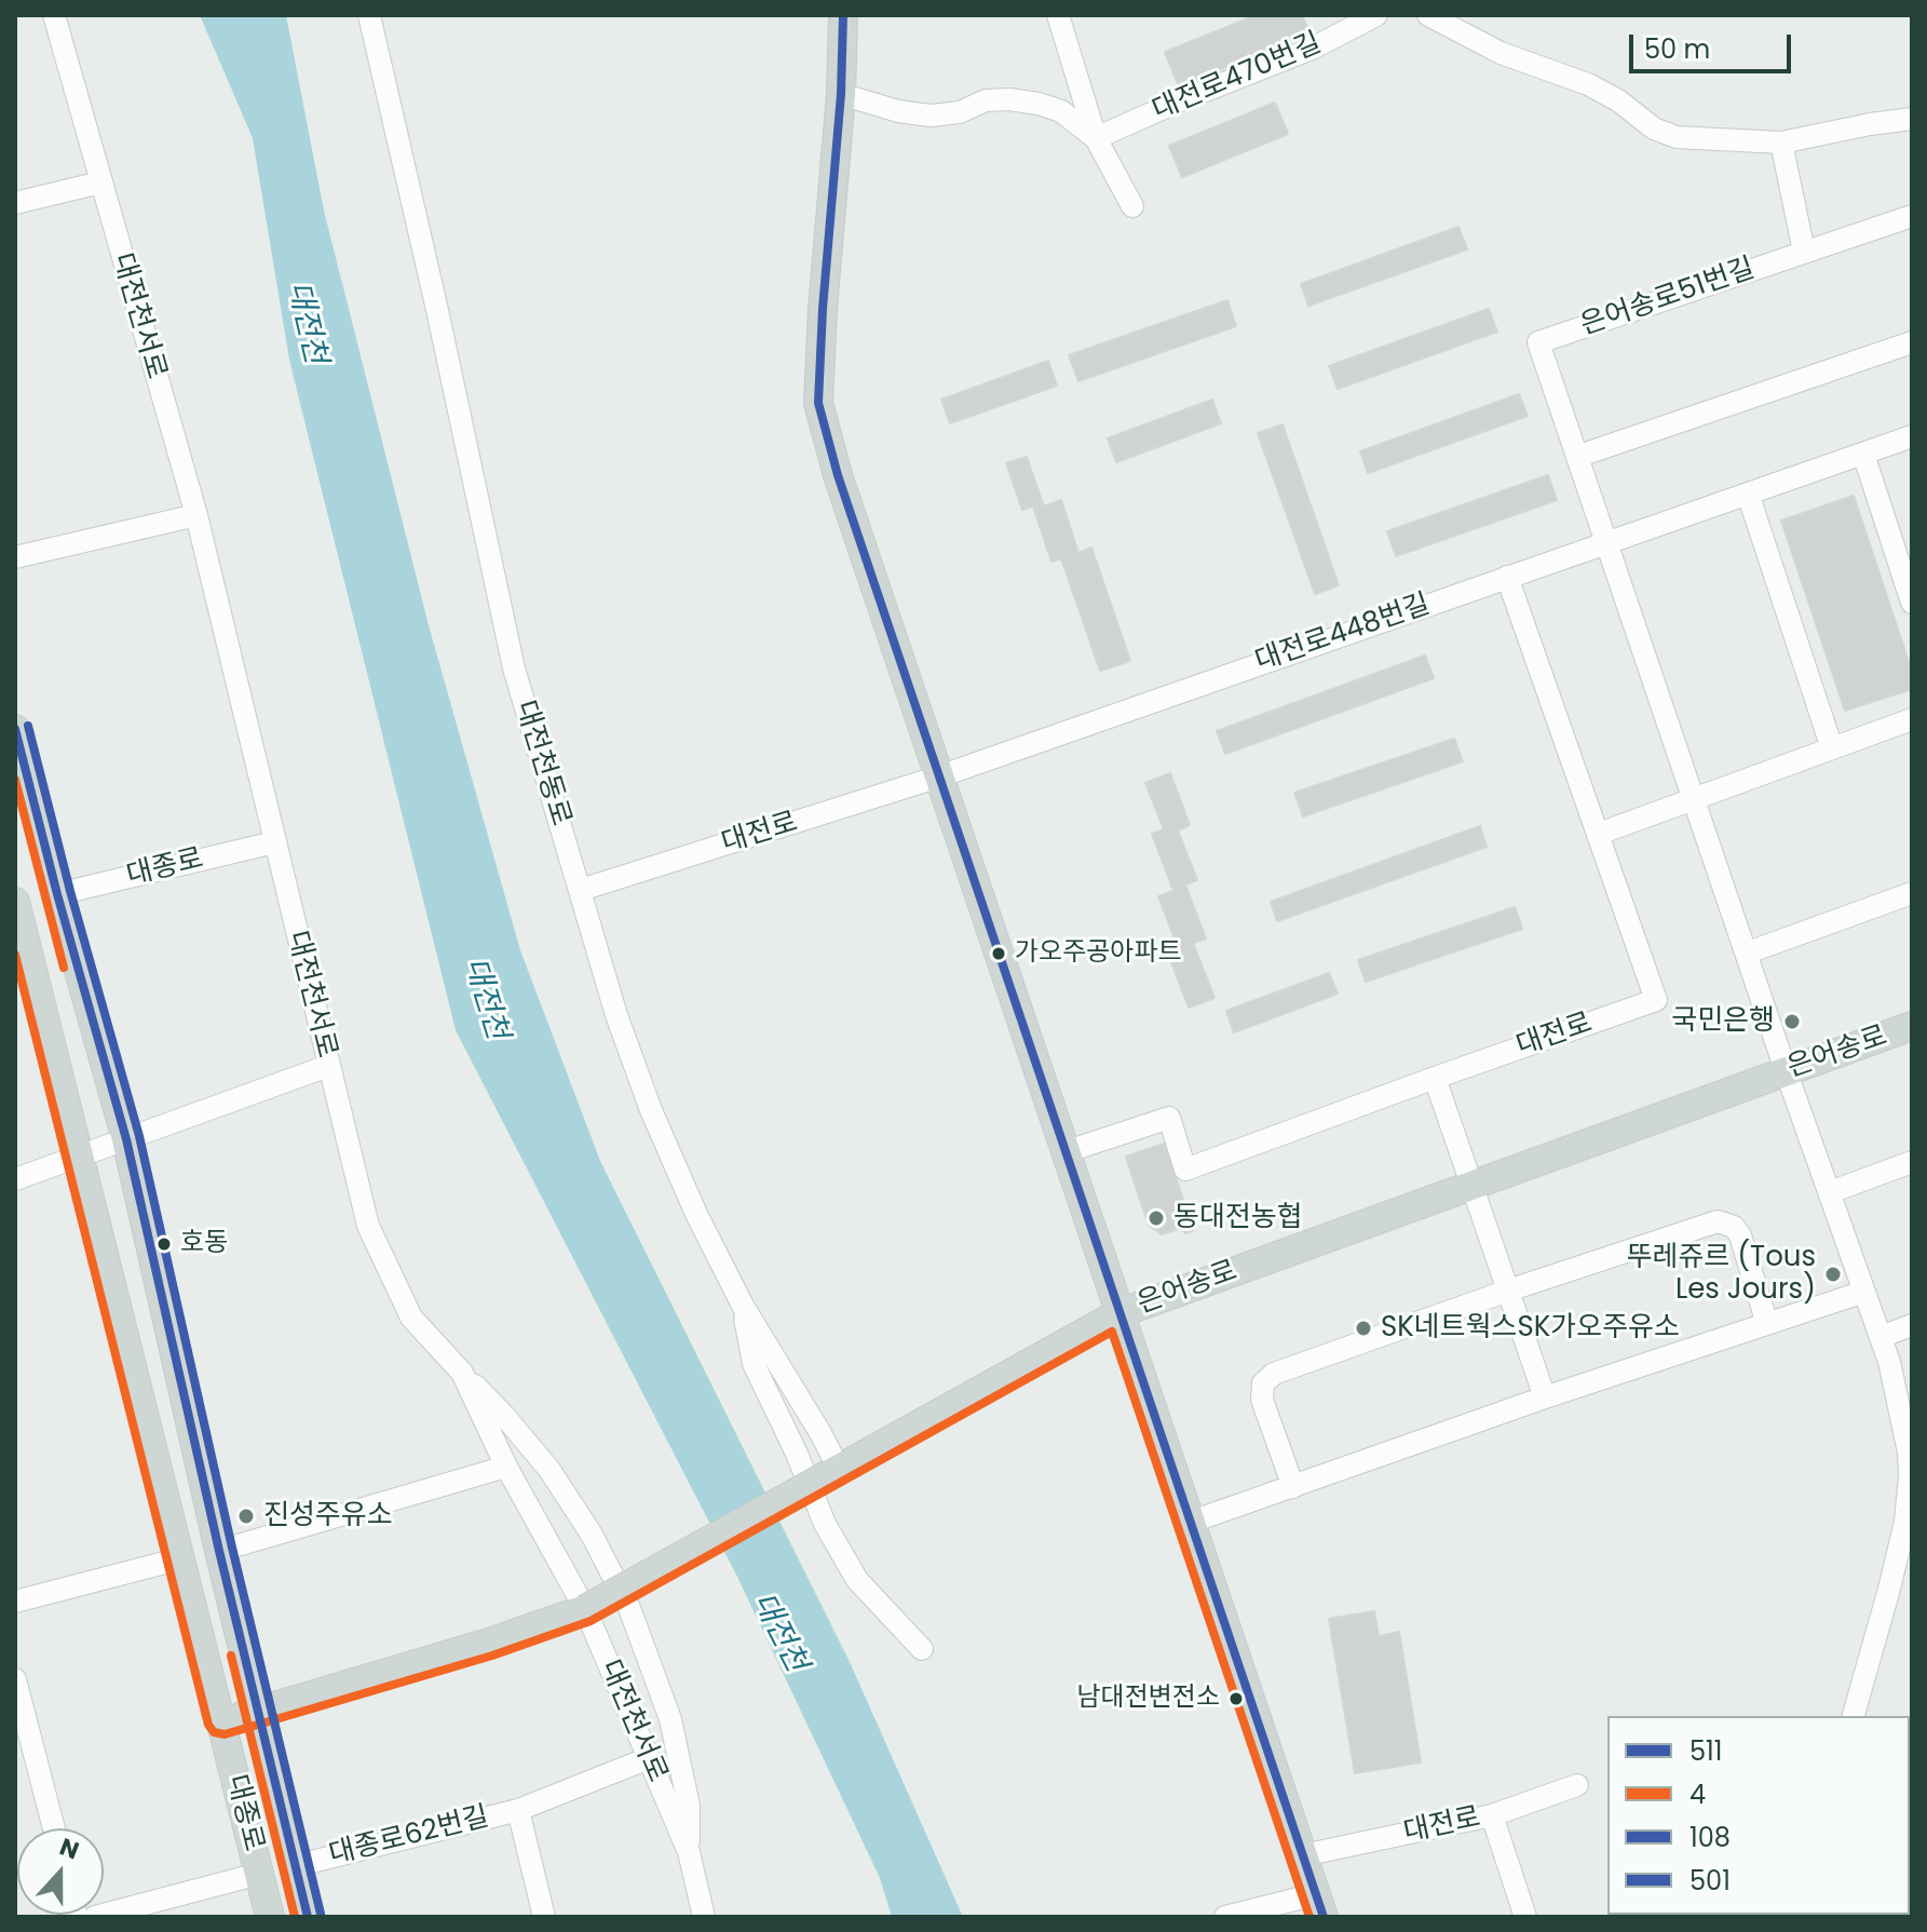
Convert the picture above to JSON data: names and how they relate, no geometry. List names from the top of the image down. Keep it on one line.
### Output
{"streets":{"main road":["대종로","은어송로"],"street":["대전로470번길","은어송로51번길","대전천서로","대전로448번길","대전천동로","대전로","대종로62번길"]},"crossings":[["은어송로51번길","대전로448번길"],["은어송로51번길","은어송로"],["대전천서로","대종로"],["대전천서로","은어송로"],["대전로448번길","대전로"],["대전천동로","대전로"],["대전천동로","은어송로"],["대종로","대종로62번길"]],"water":["대전천"],"places":["가오주공아파트","국민은행","동대전농협","호동","뚜레쥬르 (Tous Les Jours)","SK네트웍스SK가오주유소","진성주유소","남대전변전소"],"lines":["transit line 511","transit line 501","transit line 108","transit line 4"],"legend":["511","4","108","501"],"scale_bar":"50 m","north":"top"}
